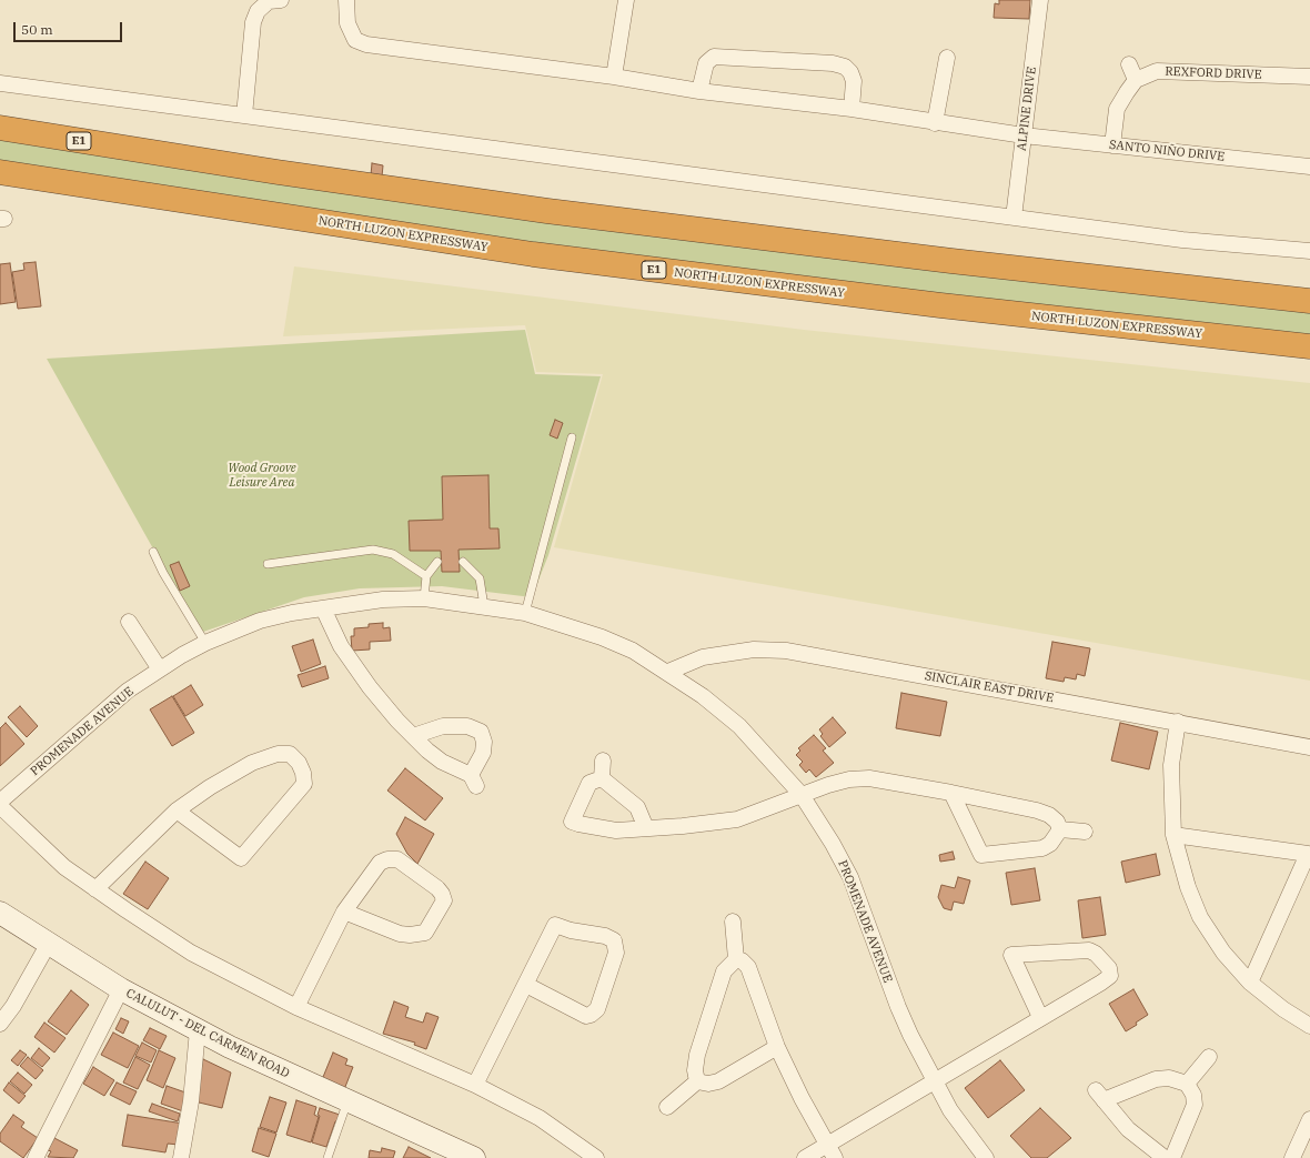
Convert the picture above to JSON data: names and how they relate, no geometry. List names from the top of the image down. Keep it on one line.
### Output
{"streets":{"highway":["E1","NORTH LUZON EXPRESSWAY"],"main road":["CALULUT - DEL CARMEN ROAD"],"street":["REXFORD DRIVE","ALPINE DRIVE","SANTO NIÑO DRIVE","SINCLAIR EAST DRIVE","PROMENADE AVENUE"]},"crossings":[["ALPINE DRIVE","SANTO NIÑO DRIVE"],["SINCLAIR EAST DRIVE","PROMENADE AVENUE"]],"parks":["Wood Groove Leisure Area"],"scale_bar":"50 m"}
